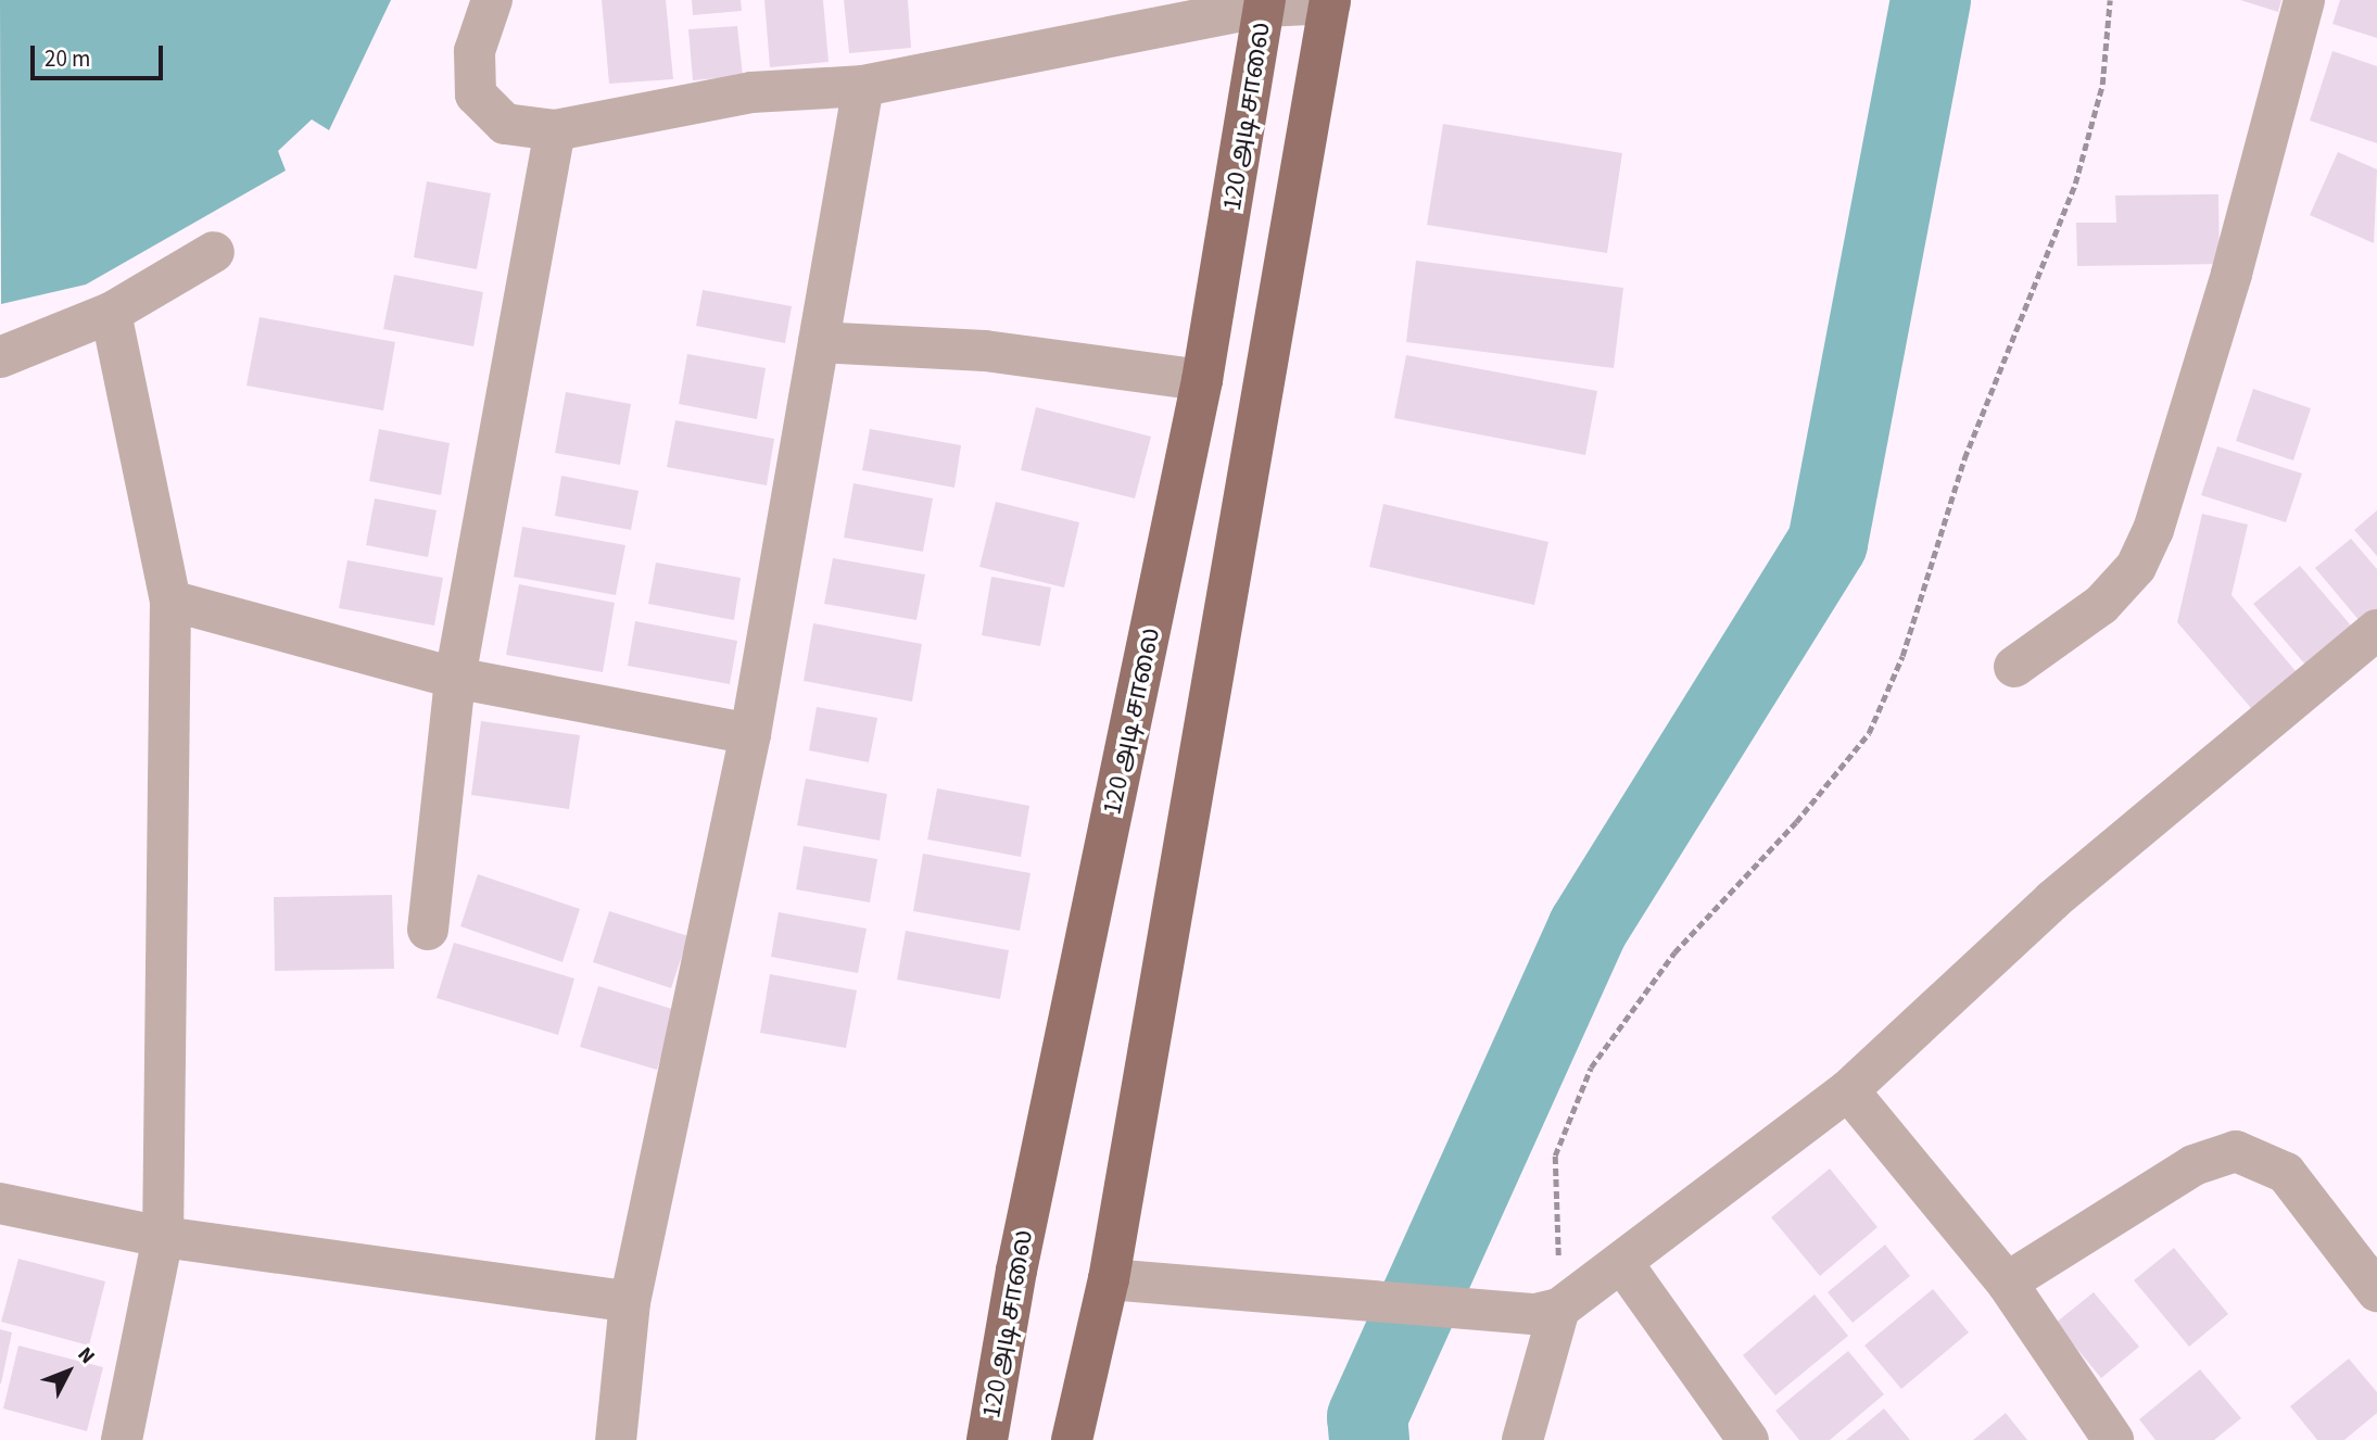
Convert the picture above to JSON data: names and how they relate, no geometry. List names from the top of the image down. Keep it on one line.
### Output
{"streets":{"main road":["120 அடி சாலை"]},"scale_bar":"20 m","north":"top right"}
